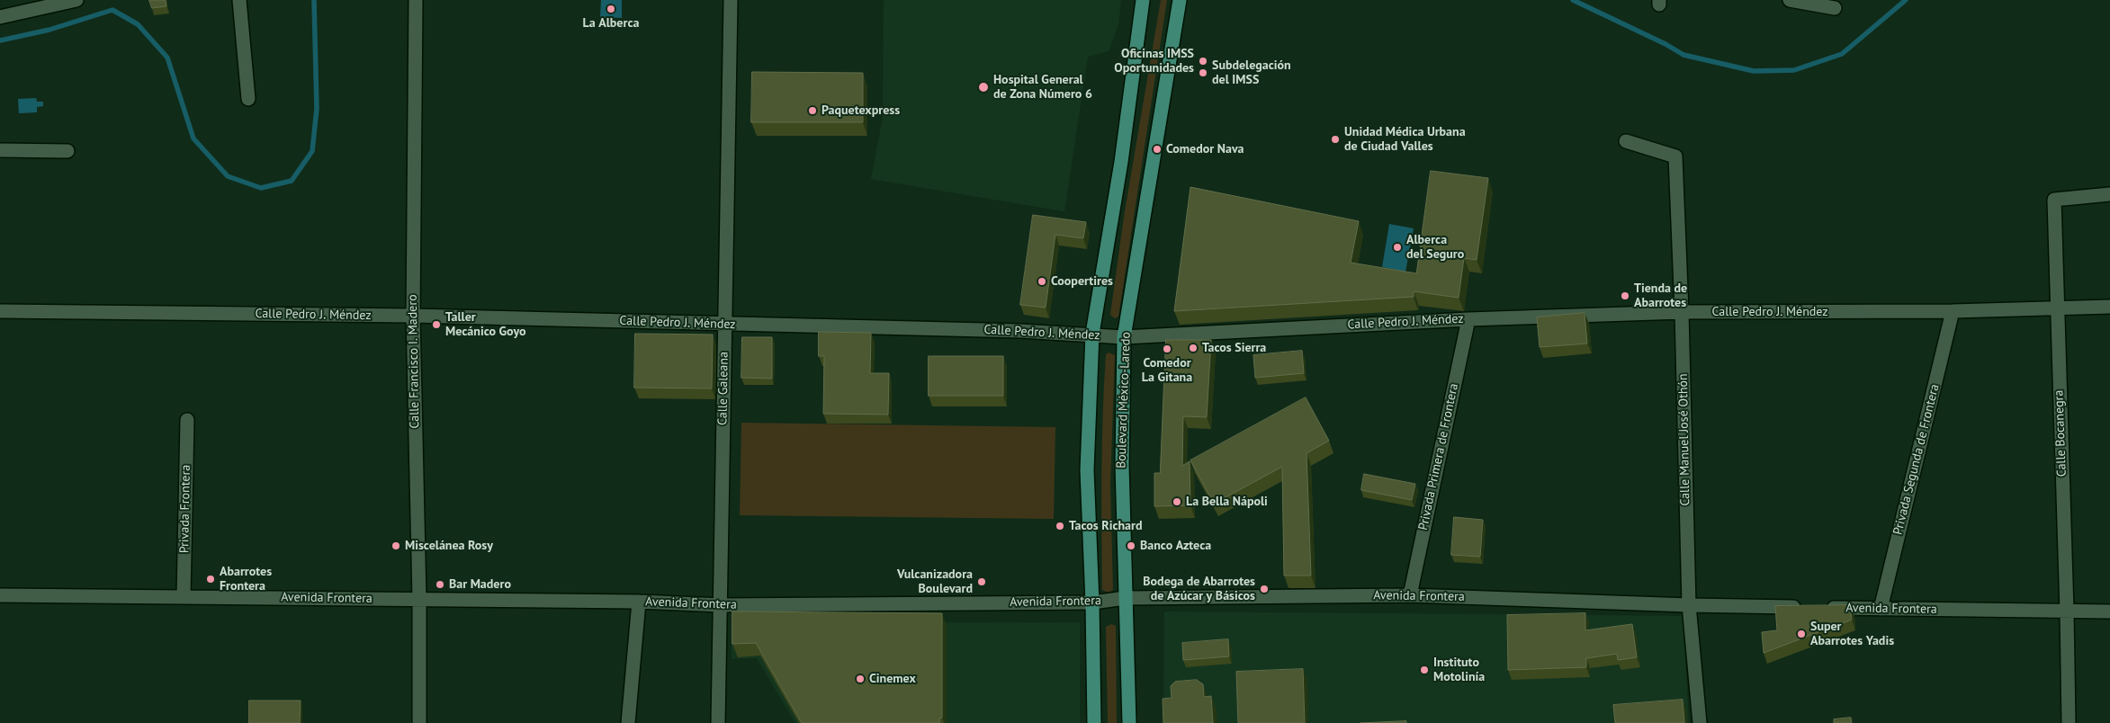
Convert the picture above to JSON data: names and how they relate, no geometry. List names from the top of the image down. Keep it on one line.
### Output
{"streets":{"main road":["Boulevard México-Laredo"],"street":["Calle Pedro J. Méndez","Calle Francisco I. Madero","Calle Galeana","Calle Bocanegra","Calle Manuel José Othón","Privada Primera de Frontera","Privada Segunda de Frontera","Privada Frontera","Avenida Frontera"]},"crossings":[["Calle Pedro J. Méndez","Calle Francisco I. Madero"],["Calle Pedro J. Méndez","Calle Galeana"],["Calle Pedro J. Méndez","Boulevard México-Laredo"],["Calle Pedro J. Méndez","Calle Bocanegra"],["Calle Pedro J. Méndez","Calle Manuel José Othón"],["Calle Pedro J. Méndez","Privada Primera de Frontera"],["Calle Pedro J. Méndez","Privada Segunda de Frontera"],["Calle Francisco I. Madero","Avenida Frontera"],["Calle Galeana","Avenida Frontera"],["Boulevard México-Laredo","Avenida Frontera"],["Calle Bocanegra","Avenida Frontera"],["Calle Manuel José Othón","Avenida Frontera"],["Privada Primera de Frontera","Avenida Frontera"],["Privada Segunda de Frontera","Avenida Frontera"],["Privada Frontera","Avenida Frontera"]],"places":["La Alberca","Oficinas IMSS Oportunidades","Subdelegación del IMSS","Hospital General de Zona Número 6","Paquetexpress","Unidad Médica Urbana de Ciudad Valles","Comedor Nava","Alberca del Seguro","Coopertires","Tienda de Abarrotes","Taller Mecánico Goyo","Tacos Sierra","Comedor La Gitana","La Bella Nápoli","Tacos Richard","Miscelánea Rosy","Banco Azteca","Abarrotes Frontera","Vulcanizadora Boulevard","Bar Madero","Bodega de Abarrotes de Azúcar y Básicos","Super Abarrotes Yadis","Instituto Motolinía","Cinemex"]}
